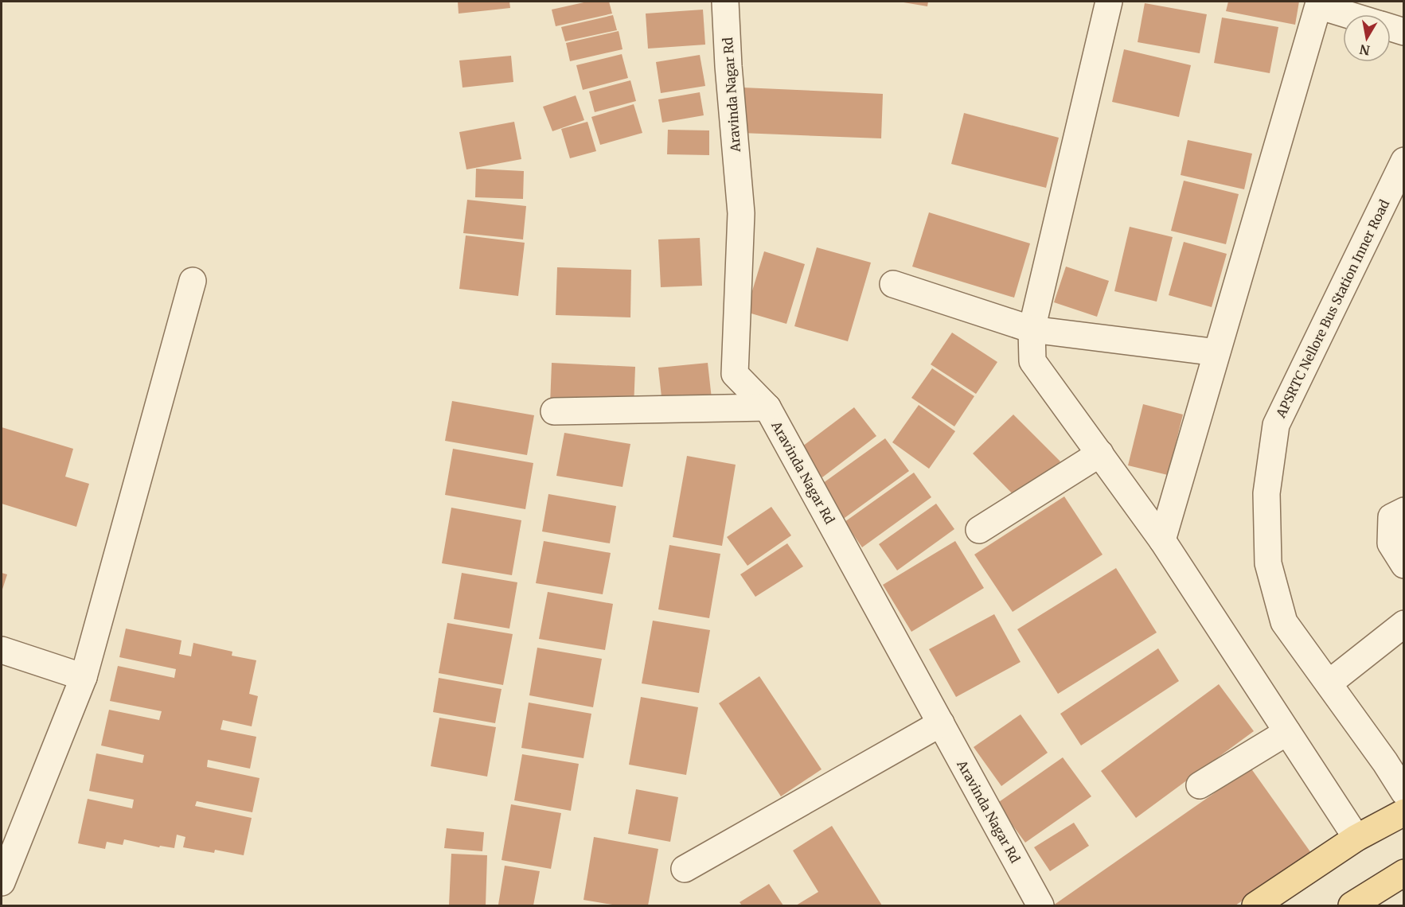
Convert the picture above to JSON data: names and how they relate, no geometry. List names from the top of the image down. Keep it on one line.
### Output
{"streets":{"street":["Aravinda Nagar Rd","APSRTC Nellore Bus Station Inner Road"]},"north":"bottom"}
